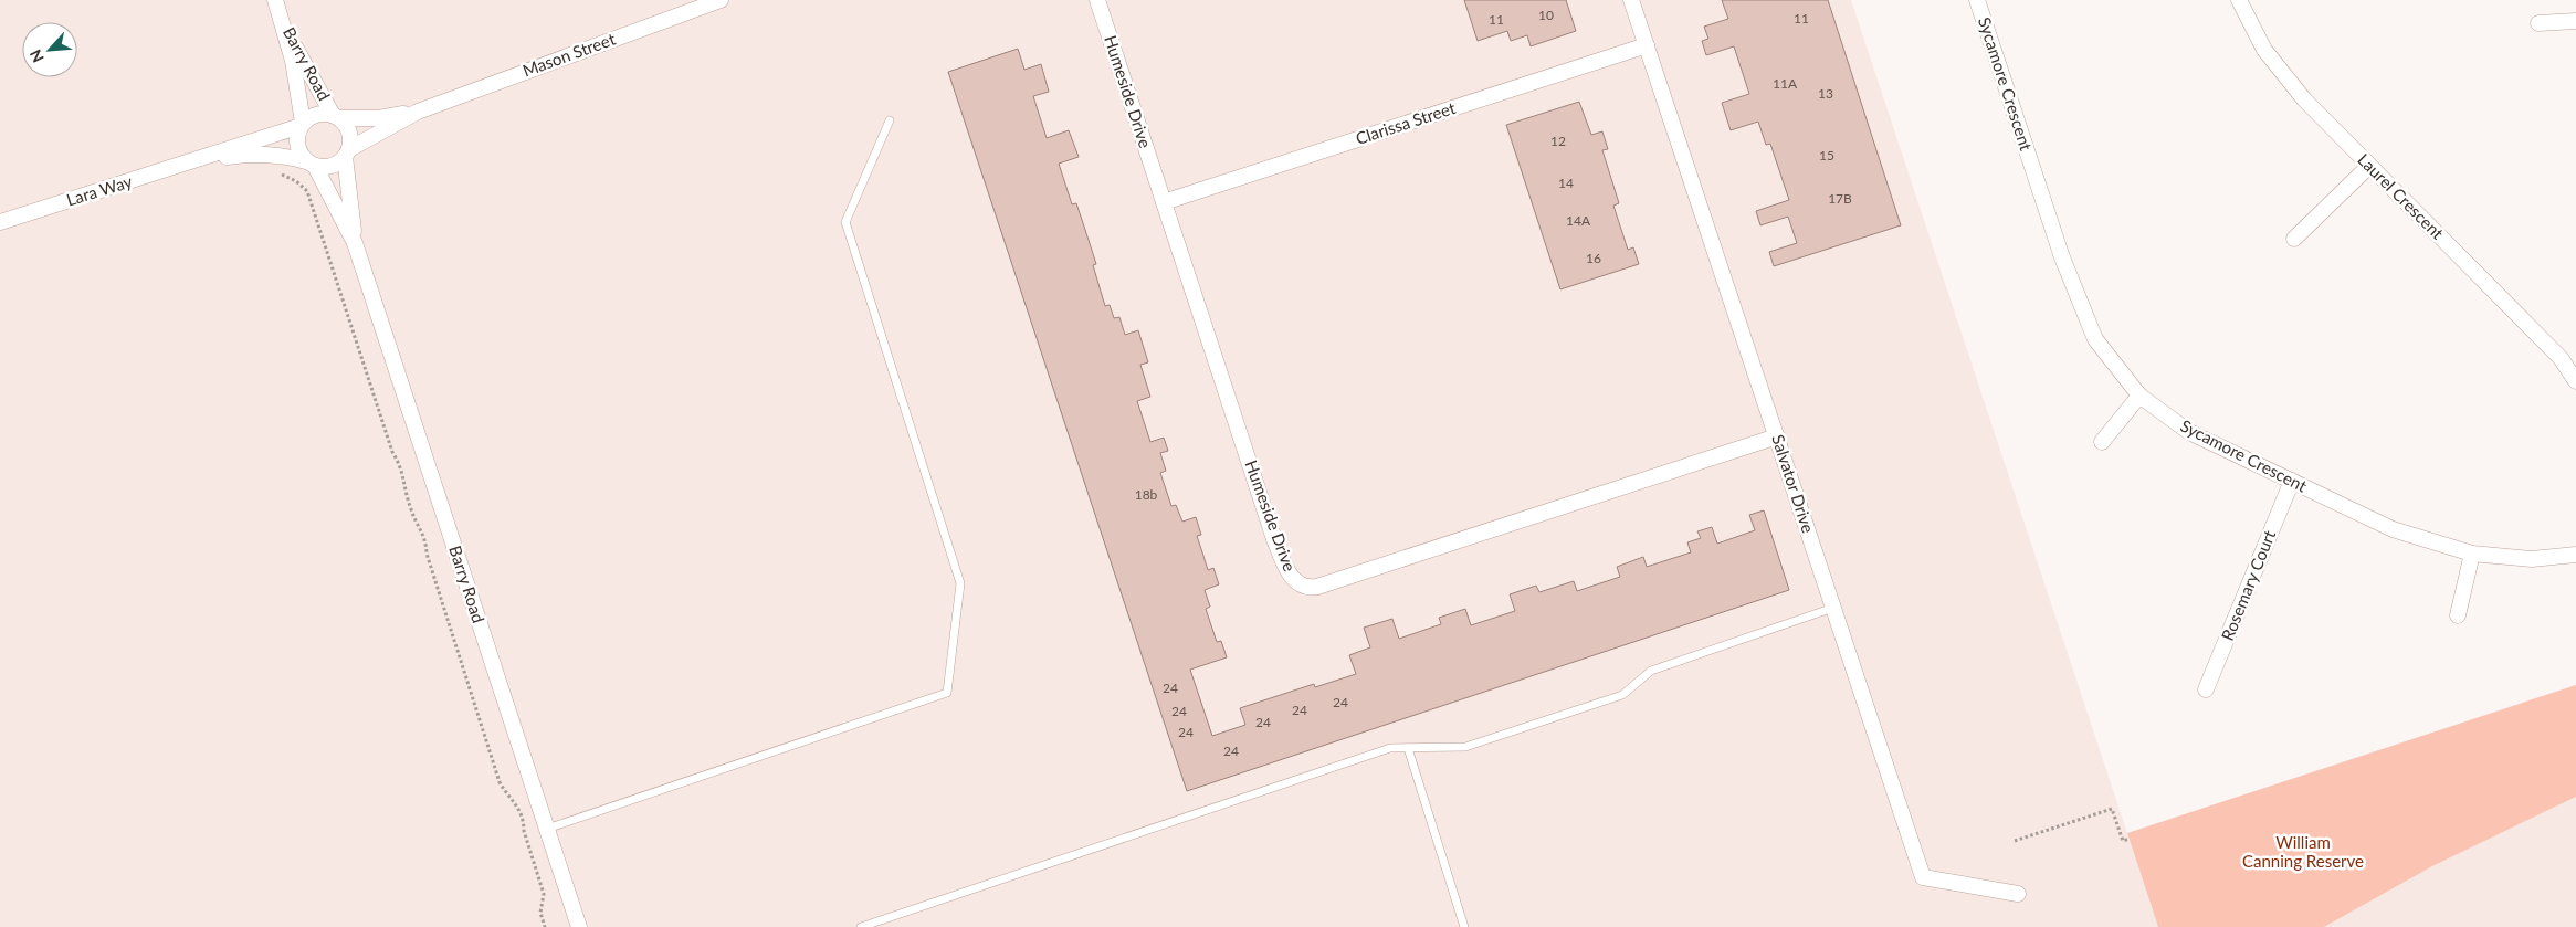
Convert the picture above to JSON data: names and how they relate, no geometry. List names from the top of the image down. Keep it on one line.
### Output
{"streets":{"street":["Mason Street","Barry Road","Sycamore Crescent","Humeside Drive","Clarissa Street","Lara Way","Laurel Crescent","Salvator Drive","Rosemary Court"]},"crossings":[["Mason Street","Barry Road"],["Sycamore Crescent","Rosemary Court"],["Humeside Drive","Clarissa Street"],["Humeside Drive","Salvator Drive"],["Clarissa Street","Salvator Drive"]],"parks":["William Canning Reserve"],"house_numbers":["10","11","11","11A","13","12","15","14","17B","14A","16","18b","24","24","24","24","24","24","24"],"north":"bottom left"}
